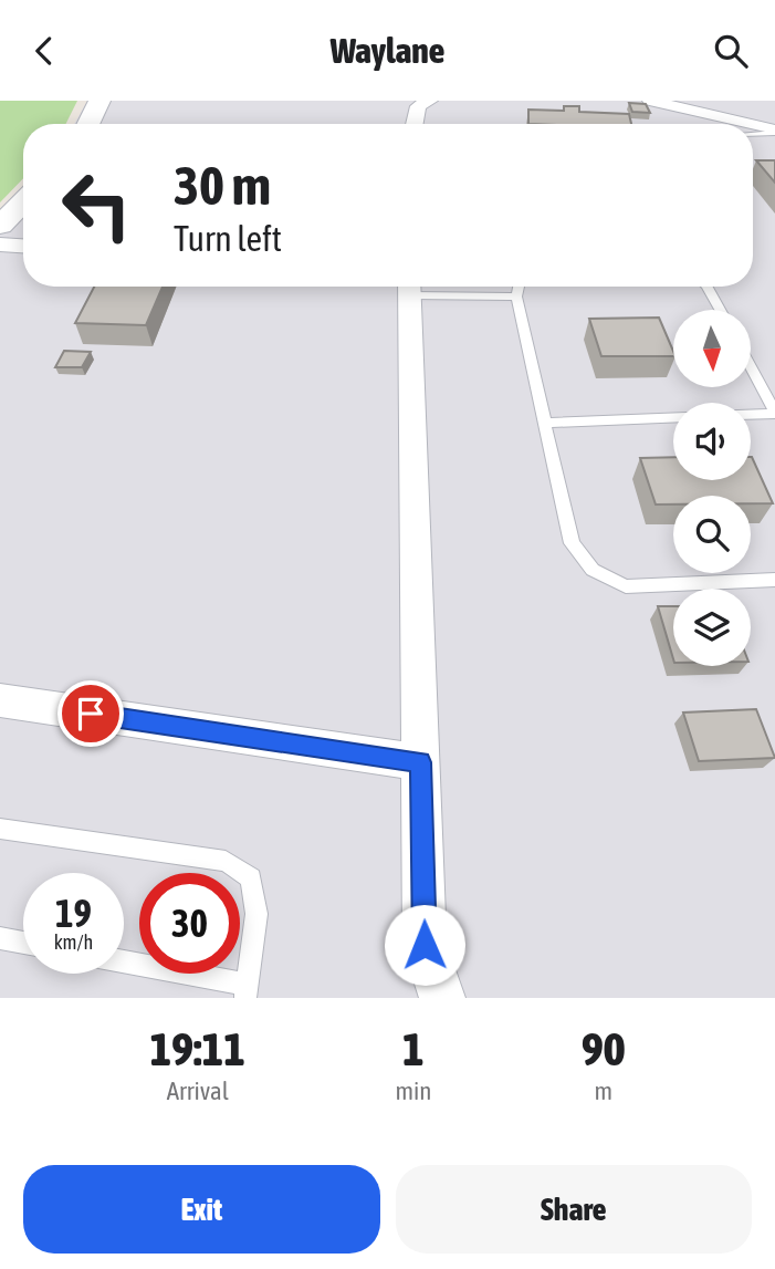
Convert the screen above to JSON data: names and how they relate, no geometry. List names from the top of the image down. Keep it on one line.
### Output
{"north":"bottom","page":{"header":"Waylane","turn":["30 m","Turn left"],"speed":"19 km/h","limit":"30","eta":["19:11","Arrival","1","min","90","m"],"buttons":["Exit","Share"]}}
